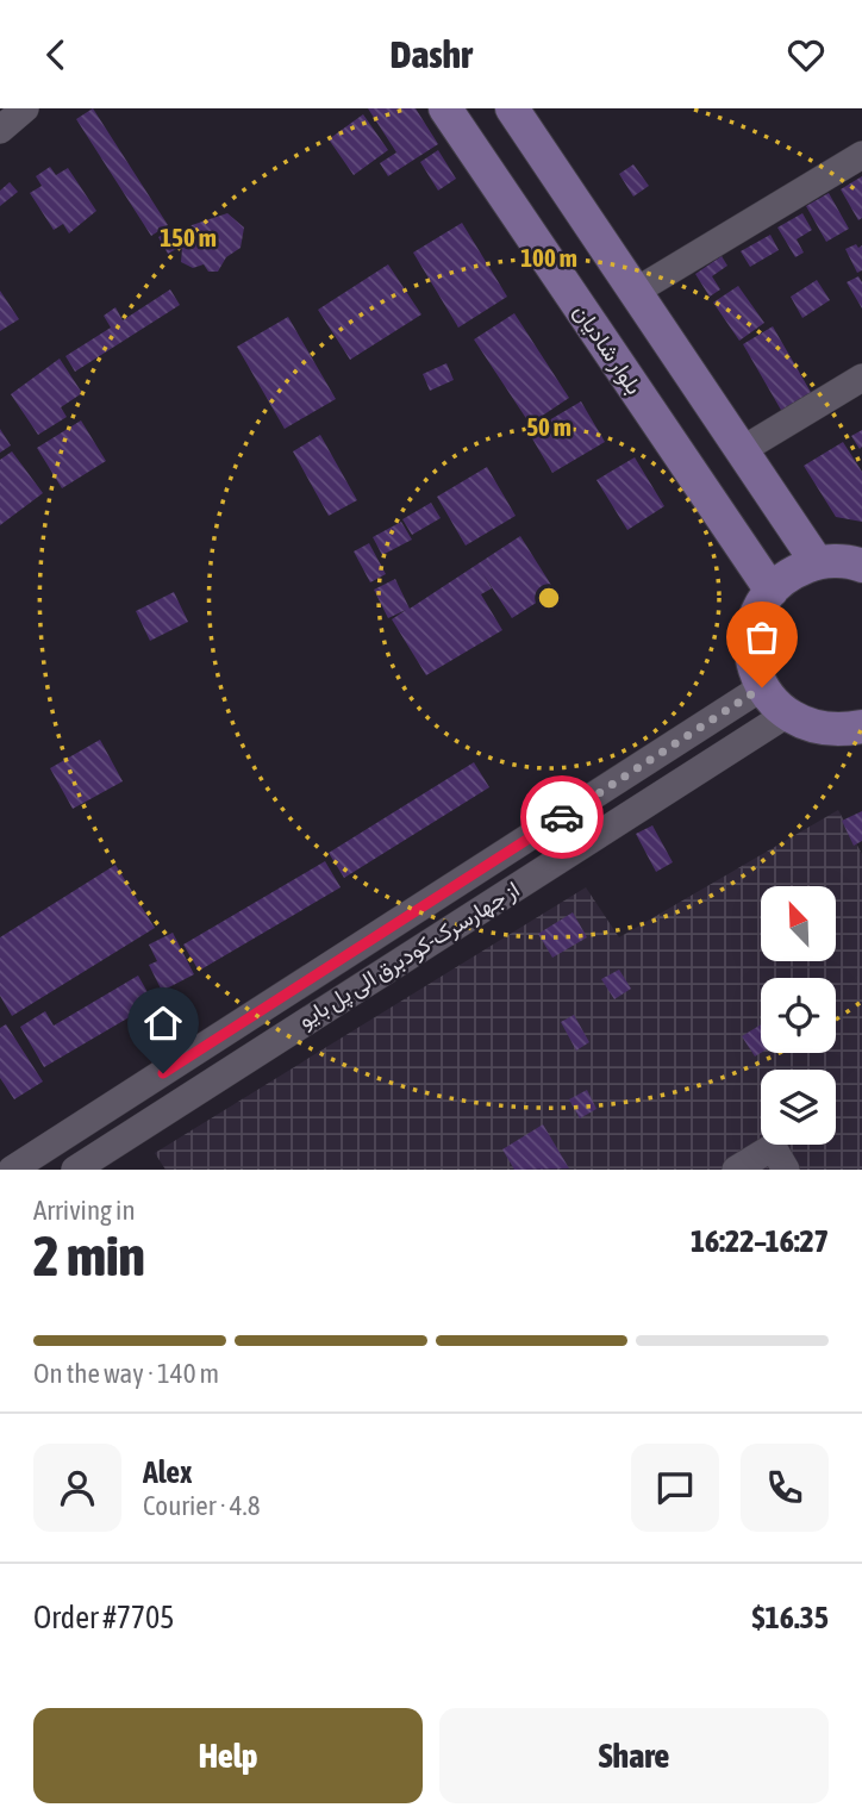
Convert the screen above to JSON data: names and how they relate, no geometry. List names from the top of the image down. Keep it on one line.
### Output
{"streets":{"main road":["بلوار شادیان"],"street":["از جهارسرک-کودبرق الی پل بایو"]},"north":"top left","page":{"header":"Dashr","heading":["2 min","Arriving in","16:22–16:27"],"panel":["Alex","Courier · 4.8","Order #7705","$16.35"],"bar":"On the way · 140 m","buttons":["Help","Share"]},"rings":["150 m","100 m","50 m"]}
